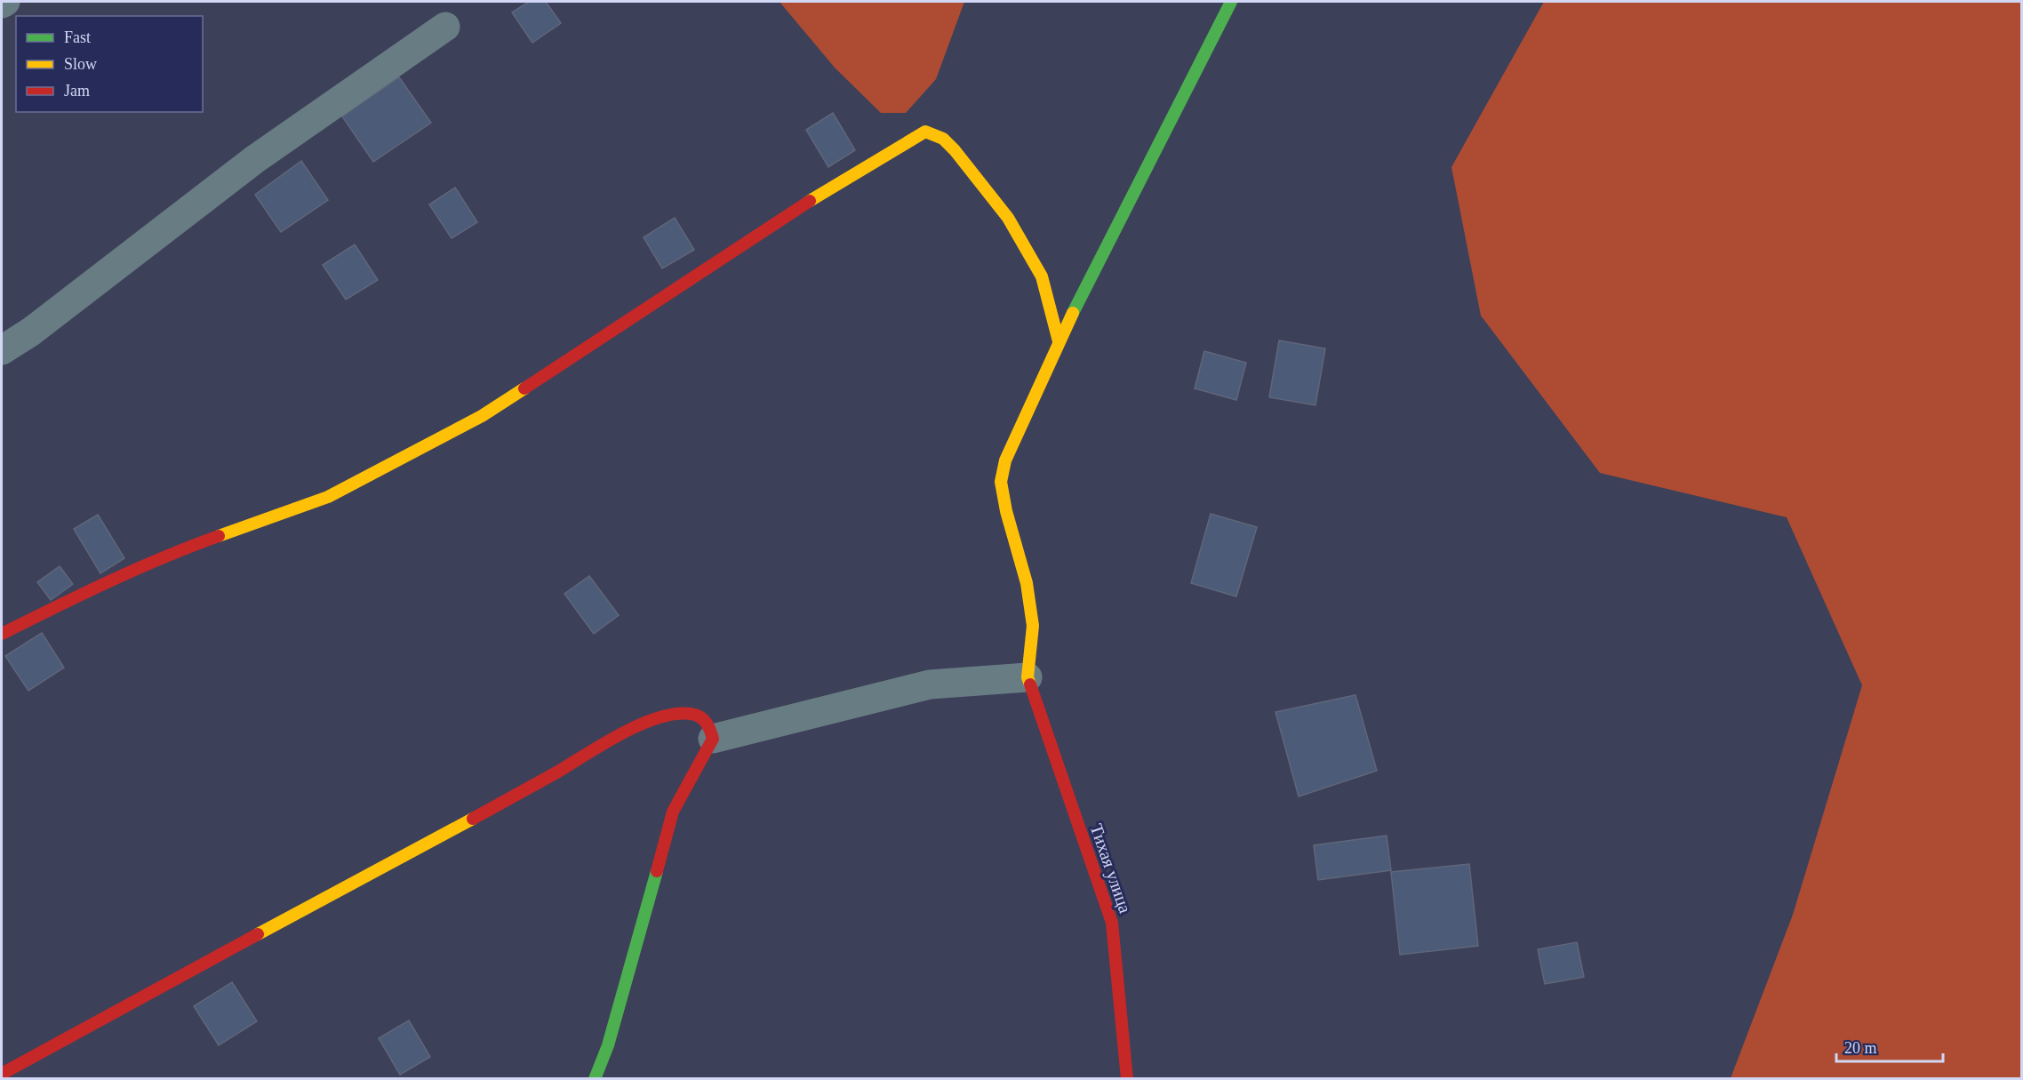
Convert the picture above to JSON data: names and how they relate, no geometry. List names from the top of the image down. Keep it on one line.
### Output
{"streets":{"street":["Тихая улица"]},"legend":["Fast","Slow","Jam"],"scale_bar":"20 m"}
